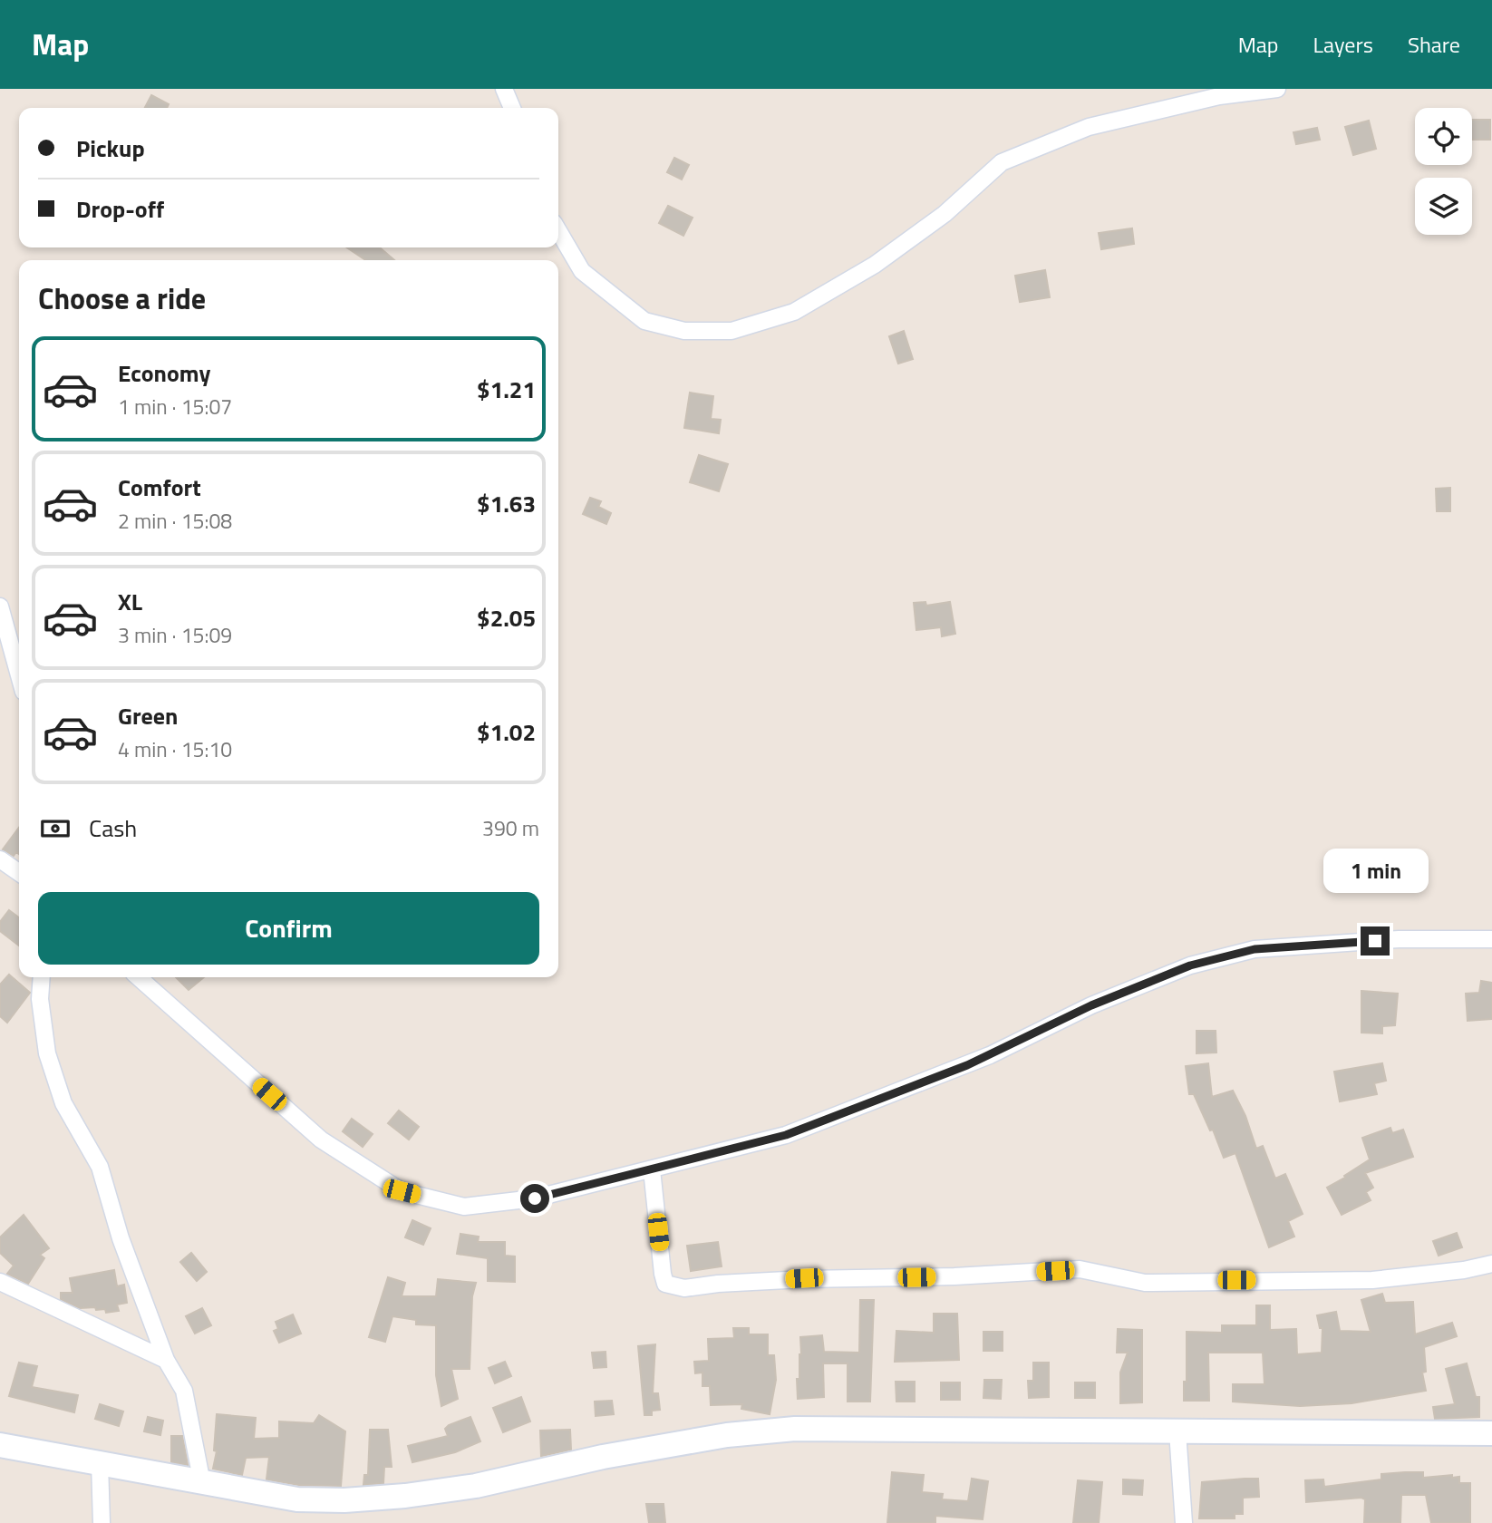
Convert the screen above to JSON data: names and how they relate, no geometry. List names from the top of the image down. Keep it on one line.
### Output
{"page":{"header":"Map","nav":["Map","Layers","Share"],"banner":["Pickup","Drop-off"],"heading":"Choose a ride","list":[{"name":"Economy","note":"1 min · 15:07","value":"$1.21"},{"name":"Comfort","note":"2 min · 15:08","value":"$1.63"},{"name":"XL","note":"3 min · 15:09","value":"$2.05"},{"name":"Green","note":"4 min · 15:10","value":"$1.02"}],"pay":["Cash","390 m"],"bubble":"1 min","buttons":"Confirm"}}
